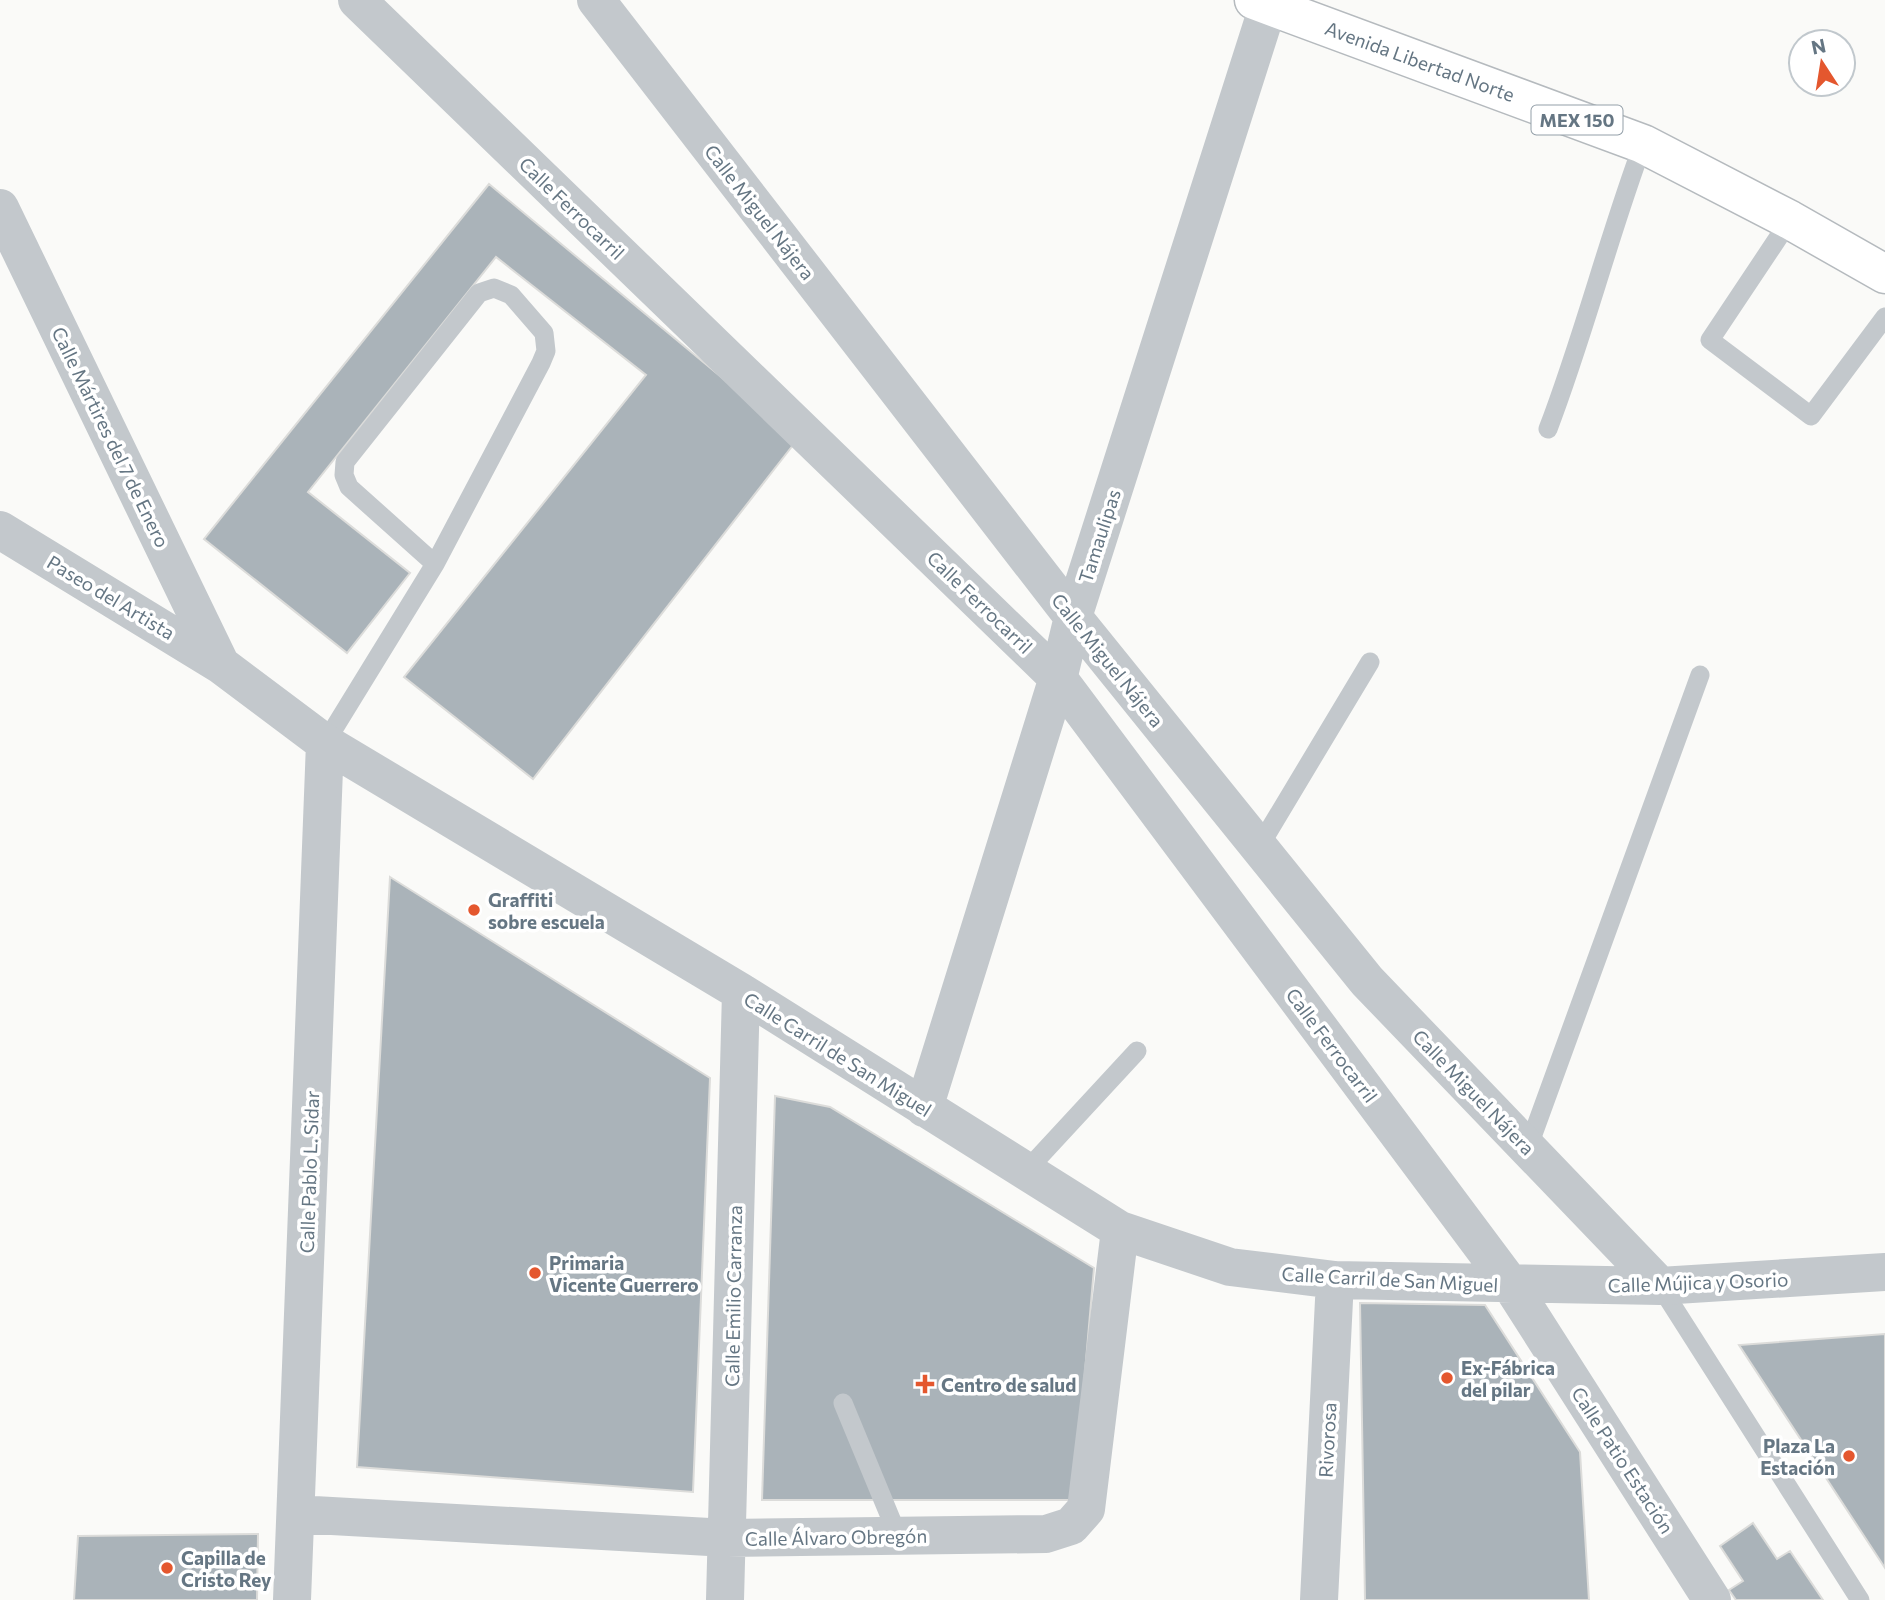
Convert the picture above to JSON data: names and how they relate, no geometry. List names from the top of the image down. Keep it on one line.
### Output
{"streets":{"main road":["Avenida Libertad Norte","MEX 150"],"street":["Calle Ferrocarril","Calle Miguel Nájera","Calle Mártires del 7 de Enero","Tamaulipas","Paseo del Artista","Calle Carril de San Miguel","Calle Pablo L. Sidar","Calle Mújica y Osorio","Calle Emilio Carranza","Rivorosa","Calle Patio Estación","Calle Álvaro Obregón"]},"crossings":[["Avenida Libertad Norte","Tamaulipas"],["Calle Ferrocarril","Tamaulipas"],["Calle Ferrocarril","Calle Carril de San Miguel"],["Calle Ferrocarril","Calle Mújica y Osorio"],["Calle Ferrocarril","Calle Patio Estación"],["Calle Miguel Nájera","Tamaulipas"],["Calle Miguel Nájera","Calle Mújica y Osorio"],["Calle Mártires del 7 de Enero","Paseo del Artista"],["Calle Mártires del 7 de Enero","Calle Carril de San Miguel"],["Tamaulipas","Calle Carril de San Miguel"],["Paseo del Artista","Calle Carril de San Miguel"],["Calle Carril de San Miguel","Calle Pablo L. Sidar"],["Calle Carril de San Miguel","Calle Mújica y Osorio"],["Calle Carril de San Miguel","Calle Emilio Carranza"],["Calle Carril de San Miguel","Rivorosa"],["Calle Carril de San Miguel","Calle Patio Estación"],["Calle Carril de San Miguel","Calle Álvaro Obregón"],["Calle Pablo L. Sidar","Calle Álvaro Obregón"],["Calle Mújica y Osorio","Calle Patio Estación"],["Calle Emilio Carranza","Calle Álvaro Obregón"]],"places":{"other":["Graffiti sobre escuela","Primaria Vicente Guerrero","Ex-Fábrica del pilar","Plaza La Estación","Capilla de Cristo Rey"],"health":["Centro de salud"]},"north":"top"}
